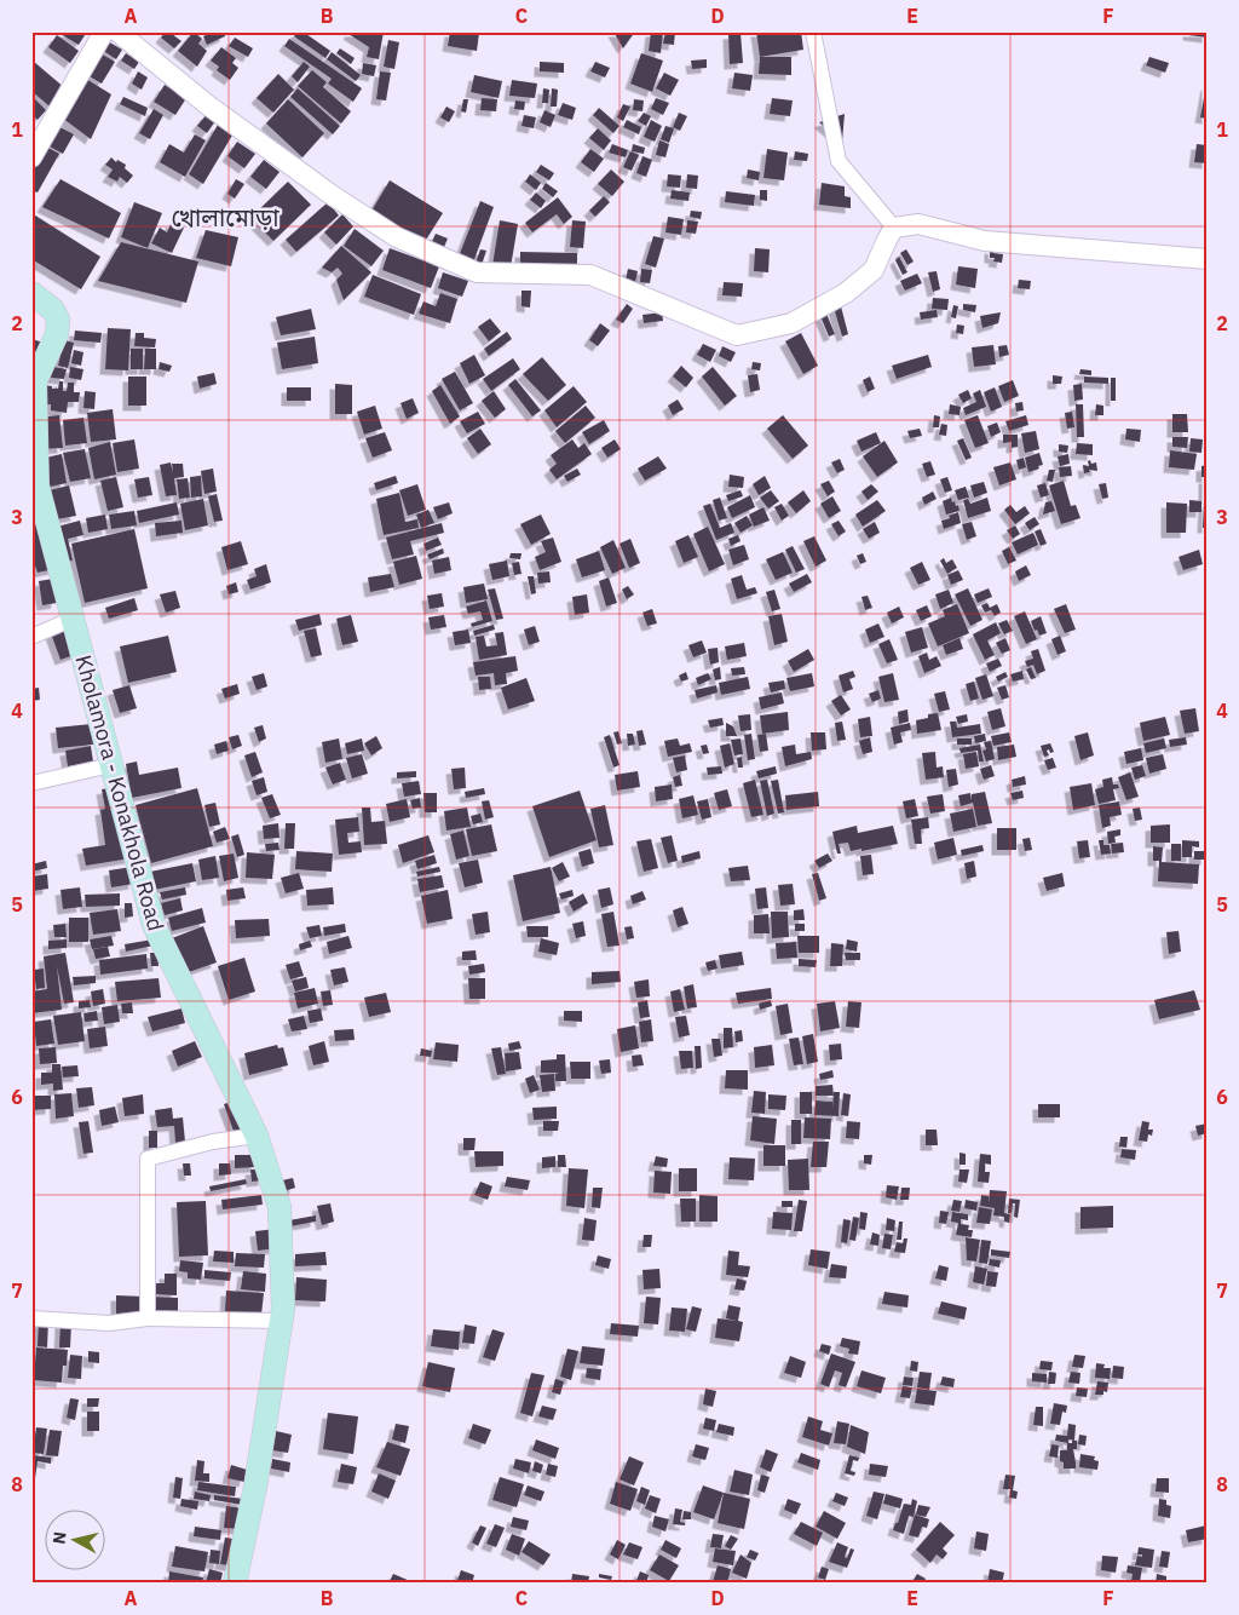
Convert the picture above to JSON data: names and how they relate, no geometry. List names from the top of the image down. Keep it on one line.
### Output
{"streets":{"main road":["Kholamora - Konakhola Road"]},"districts":["খোলামোড়া"],"north":"left","grid":{"columns":["A","B","C","D","E","F"],"rows":["1","2","3","4","5","6","7","8"]}}
